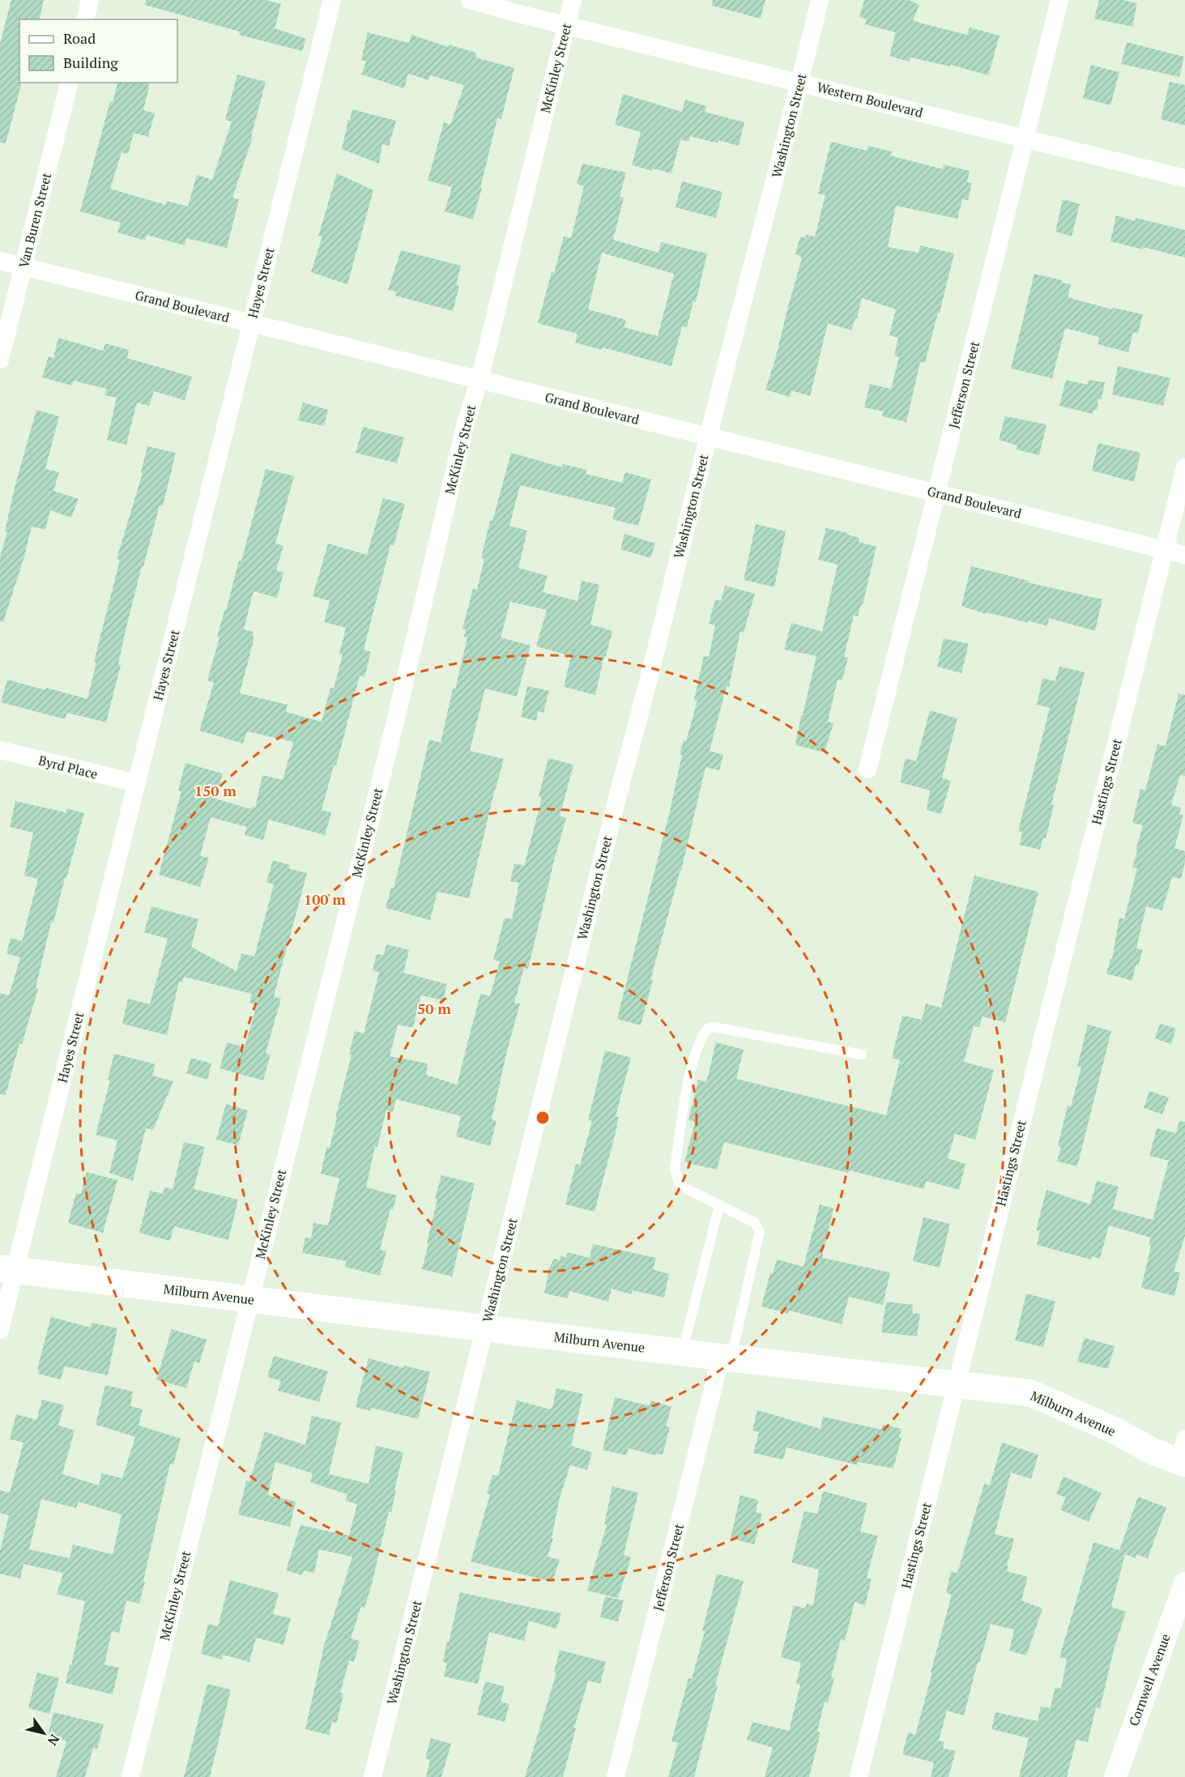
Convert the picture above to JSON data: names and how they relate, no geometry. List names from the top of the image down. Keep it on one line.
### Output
{"streets":{"main road":["Milburn Avenue"],"street":["McKinley Street","Western Boulevard","Washington Street","Van Buren Street","Hayes Street","Grand Boulevard","Jefferson Street","Byrd Place","Hastings Street","Cornwell Avenue"]},"crossings":[["McKinley Street","Western Boulevard"],["McKinley Street","Grand Boulevard"],["McKinley Street","Milburn Avenue"],["Western Boulevard","Washington Street"],["Western Boulevard","Jefferson Street"],["Washington Street","Grand Boulevard"],["Washington Street","Milburn Avenue"],["Van Buren Street","Grand Boulevard"],["Hayes Street","Grand Boulevard"],["Hayes Street","Byrd Place"],["Hayes Street","Milburn Avenue"],["Grand Boulevard","Jefferson Street"],["Grand Boulevard","Hastings Street"],["Jefferson Street","Milburn Avenue"],["Hastings Street","Milburn Avenue"]],"legend":["Road","Building"],"north":"bottom right","rings":["150 m","100 m","50 m"]}
